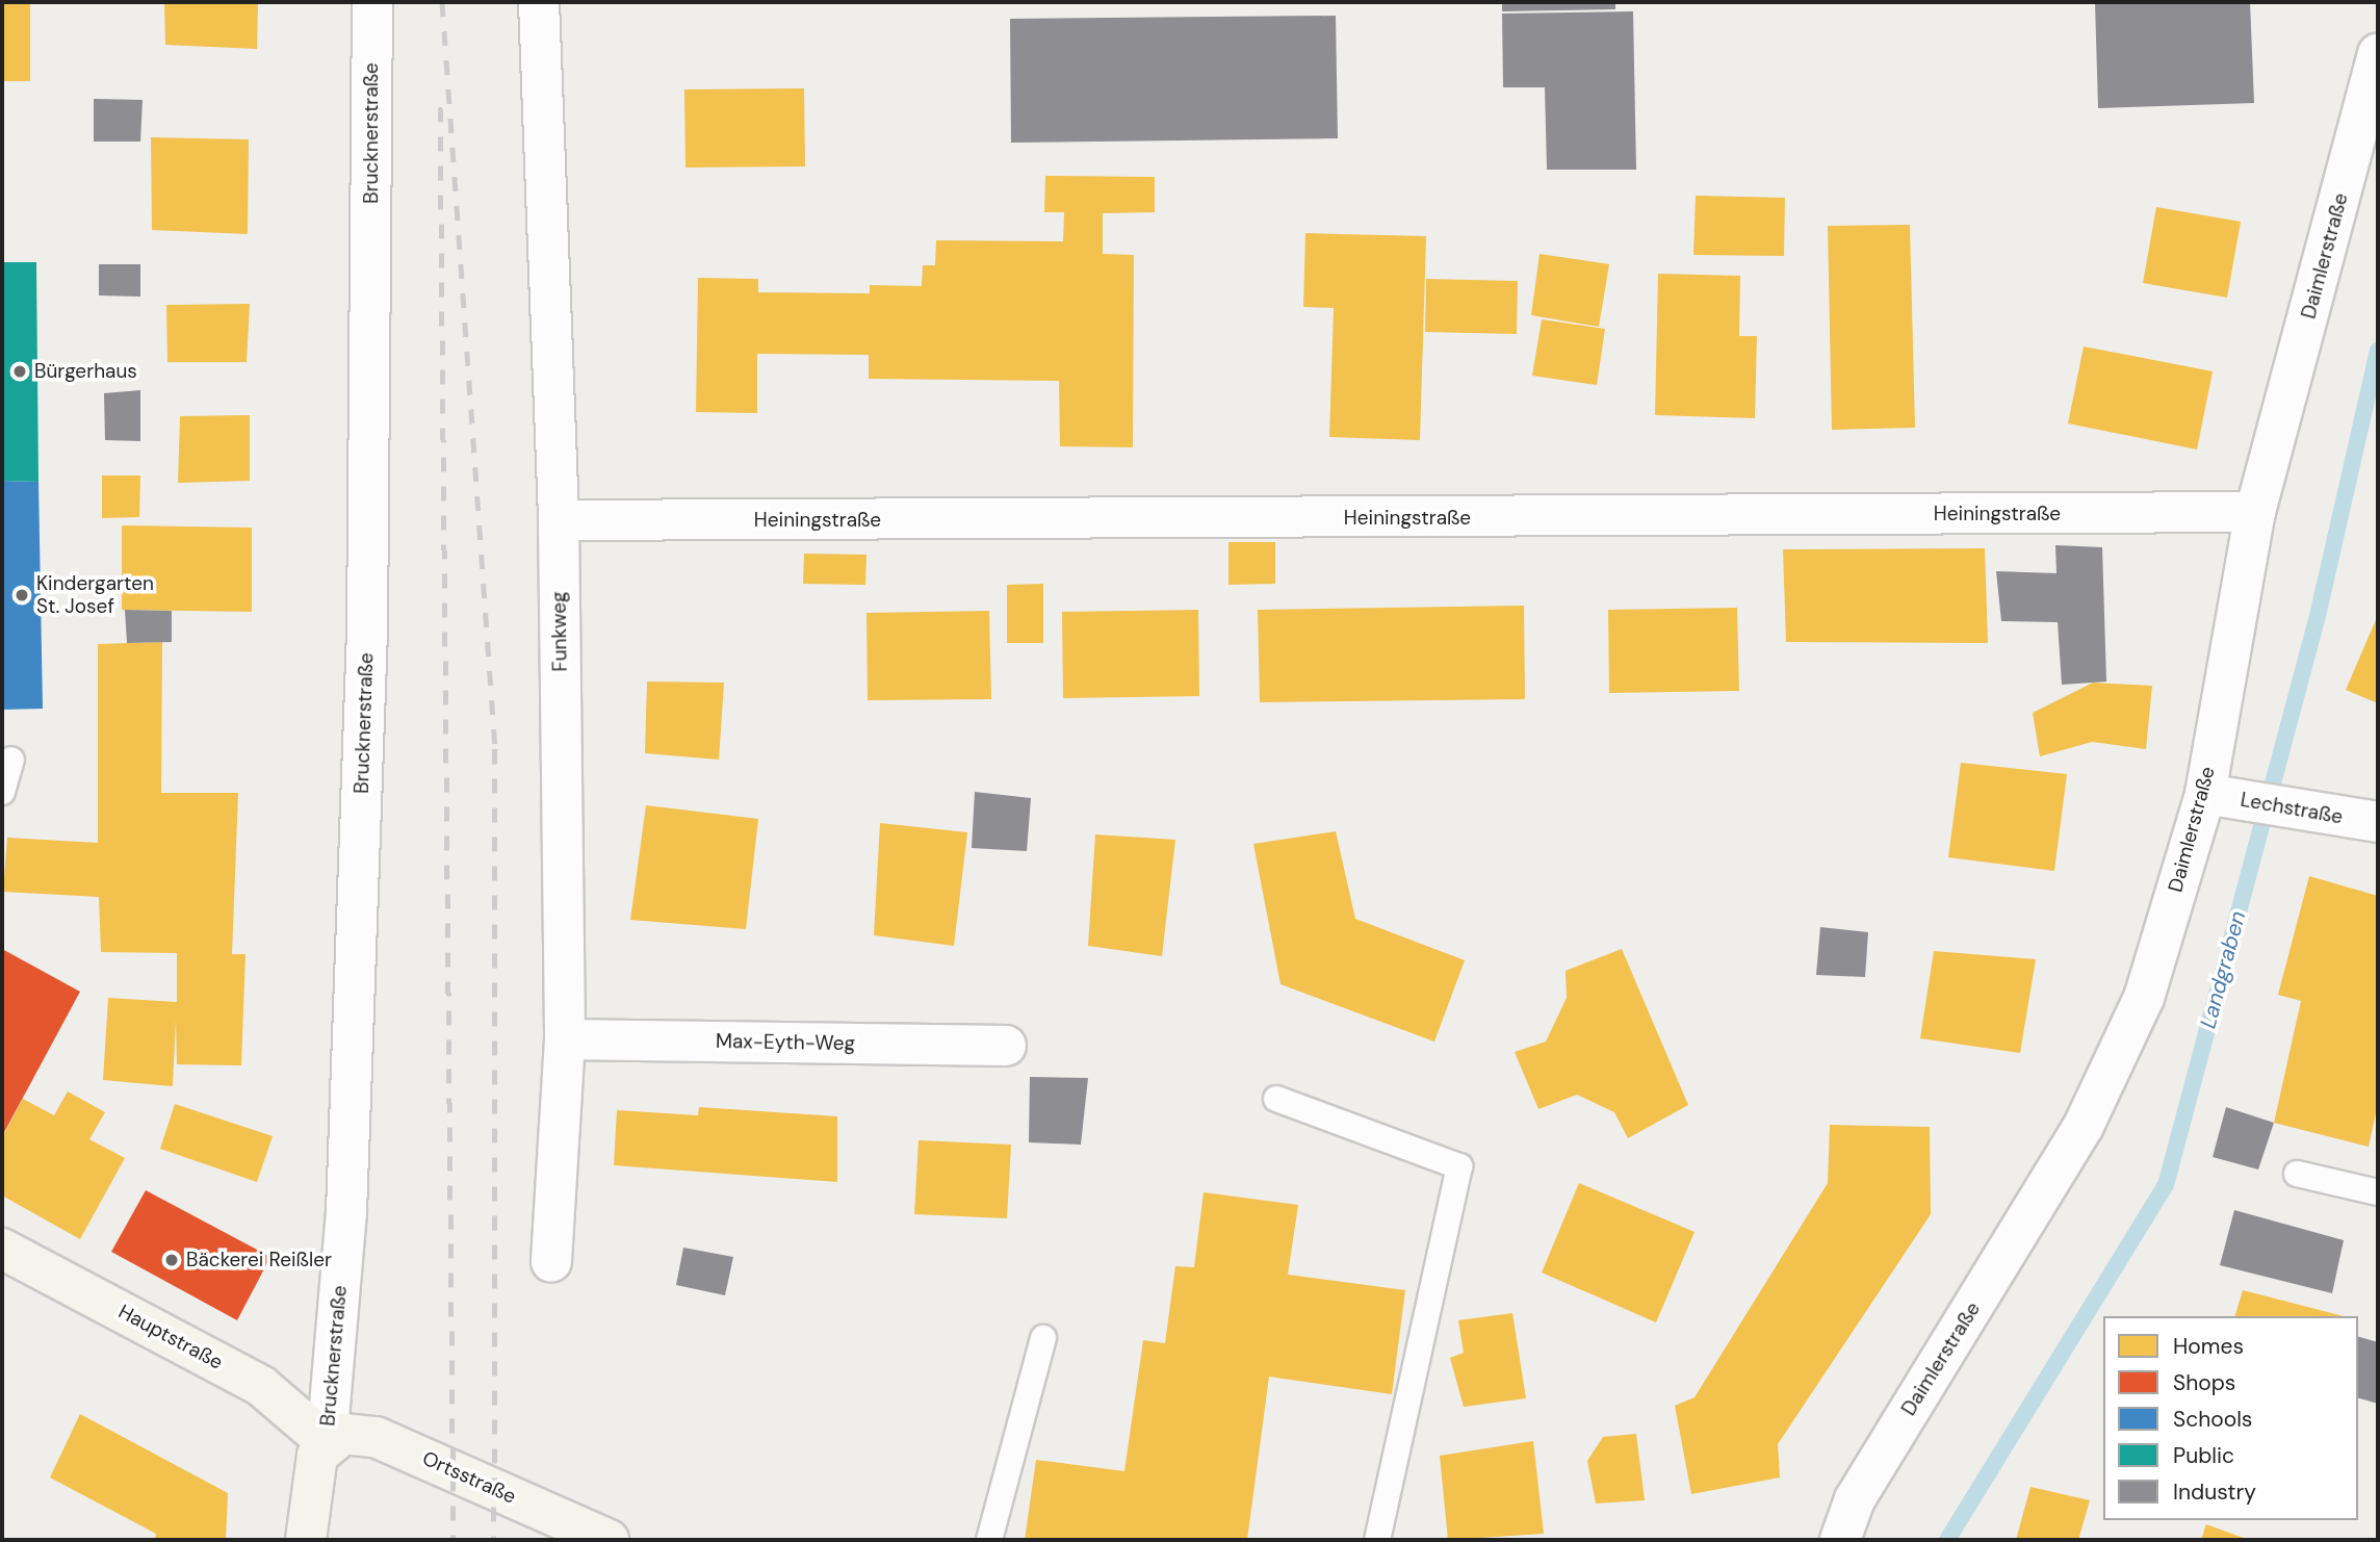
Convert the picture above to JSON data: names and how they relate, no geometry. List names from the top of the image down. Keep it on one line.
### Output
{"streets":{"street":["Brucknerstraße","Daimlerstraße","Heiningstraße","Funkweg","Lechstraße","Max-Eyth-Weg","Hauptstraße","Ortsstraße"]},"crossings":[["Brucknerstraße","Hauptstraße"],["Brucknerstraße","Ortsstraße"],["Daimlerstraße","Heiningstraße"],["Daimlerstraße","Lechstraße"],["Heiningstraße","Funkweg"],["Funkweg","Max-Eyth-Weg"],["Hauptstraße","Ortsstraße"]],"water":["Landgraben"],"places":["Bürgerhaus","Kindergarten St. Josef","Bäckerei Reißler"],"legend":["Homes","Shops","Schools","Public","Industry"]}
